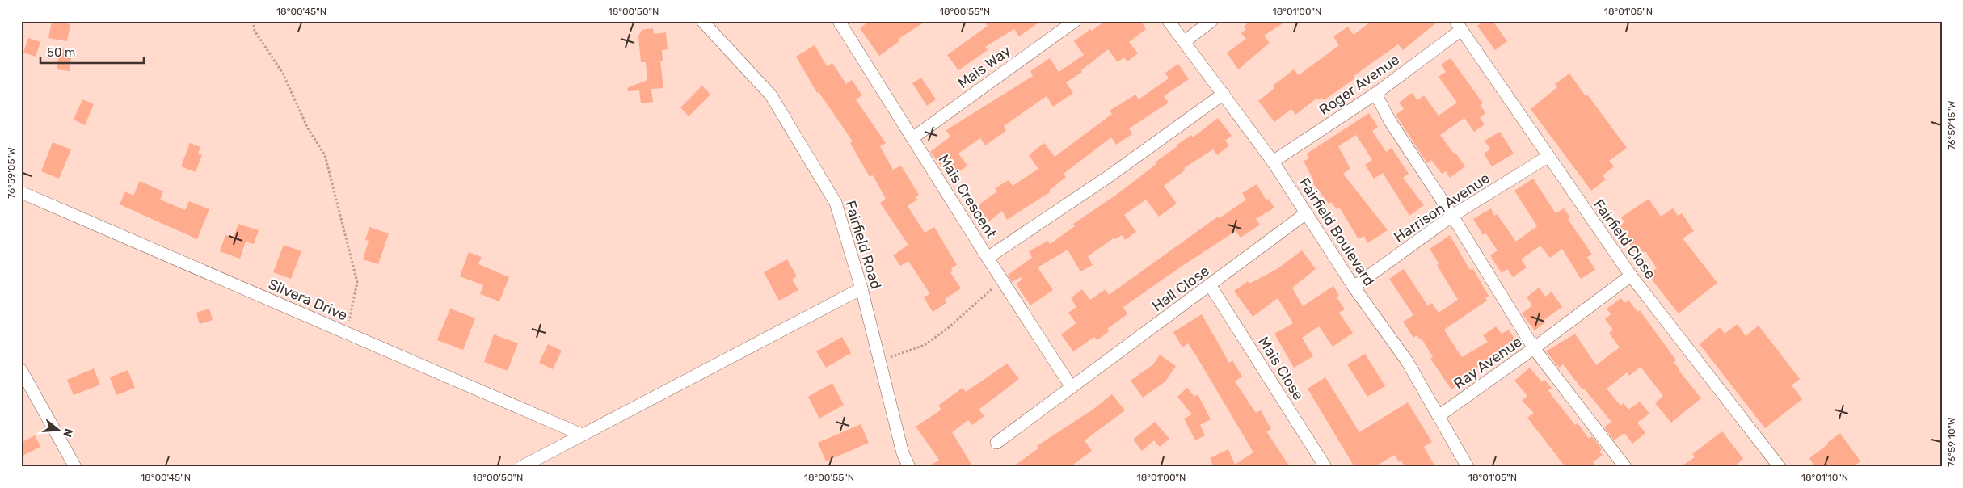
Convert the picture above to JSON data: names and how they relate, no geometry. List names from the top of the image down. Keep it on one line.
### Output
{"streets":{"street":["Mais Way","Roger Avenue","Mais Crescent","Harrison Avenue","Fairfield Boulevard","Fairfield Close","Fairfield Road","Hall Close","Silvera Drive","Ray Avenue","Mais Close"]},"crossings":[["Mais Way","Mais Crescent"],["Roger Avenue","Fairfield Boulevard"],["Roger Avenue","Fairfield Close"],["Mais Crescent","Hall Close"],["Harrison Avenue","Fairfield Boulevard"],["Harrison Avenue","Fairfield Close"],["Fairfield Boulevard","Hall Close"],["Fairfield Boulevard","Ray Avenue"],["Fairfield Close","Ray Avenue"],["Hall Close","Mais Close"]],"scale_bar":"50 m","north":"right","coordinates":["18°00'45\"N","18°00'50\"N","18°00'55\"N","18°01'00\"N","18°01'05\"N","76°59'15\"W","76°59'05\"W","76°59'10\"W","18°01'10\"N"]}
